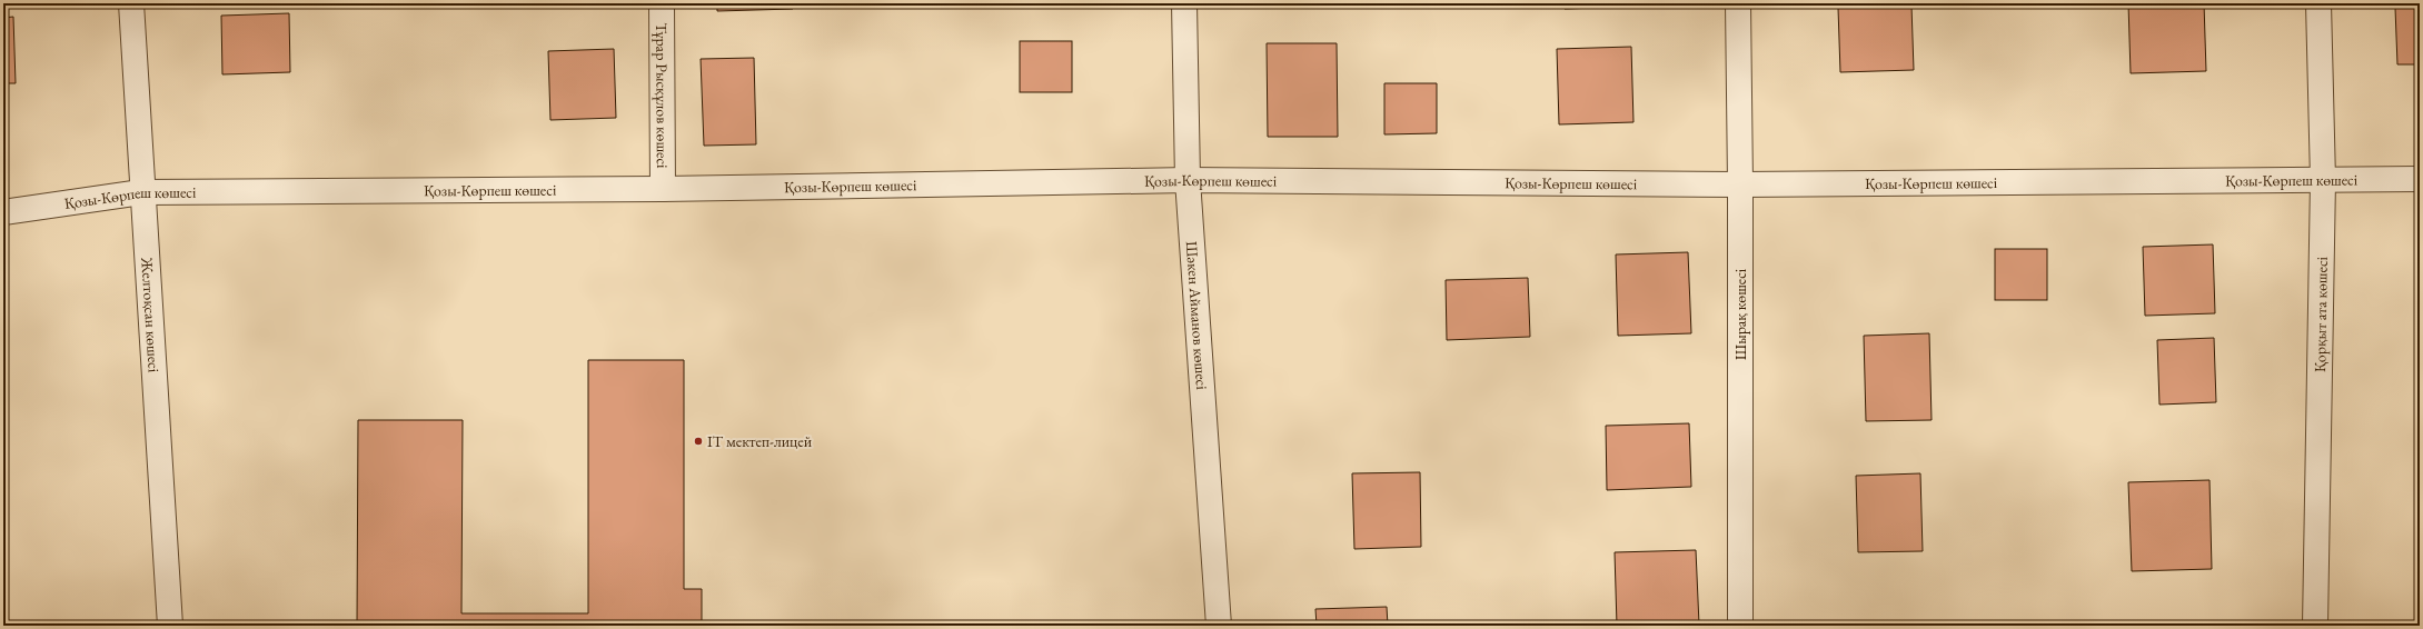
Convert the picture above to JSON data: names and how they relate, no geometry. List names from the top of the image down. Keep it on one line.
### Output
{"streets":{"street":["Тұрар Рысқұлов көшесі","Қозы-Көрпеш көшесі","Желтоқсан көшесі","Шәкен Айманов көшесі","Шырақ көшесі","Қорқыт ата көшесі"]},"crossings":[["Тұрар Рысқұлов көшесі","Қозы-Көрпеш көшесі"],["Қозы-Көрпеш көшесі","Желтоқсан көшесі"],["Қозы-Көрпеш көшесі","Шәкен Айманов көшесі"],["Қозы-Көрпеш көшесі","Шырақ көшесі"],["Қозы-Көрпеш көшесі","Қорқыт ата көшесі"]],"places":["IT мектеп-лицей"]}
